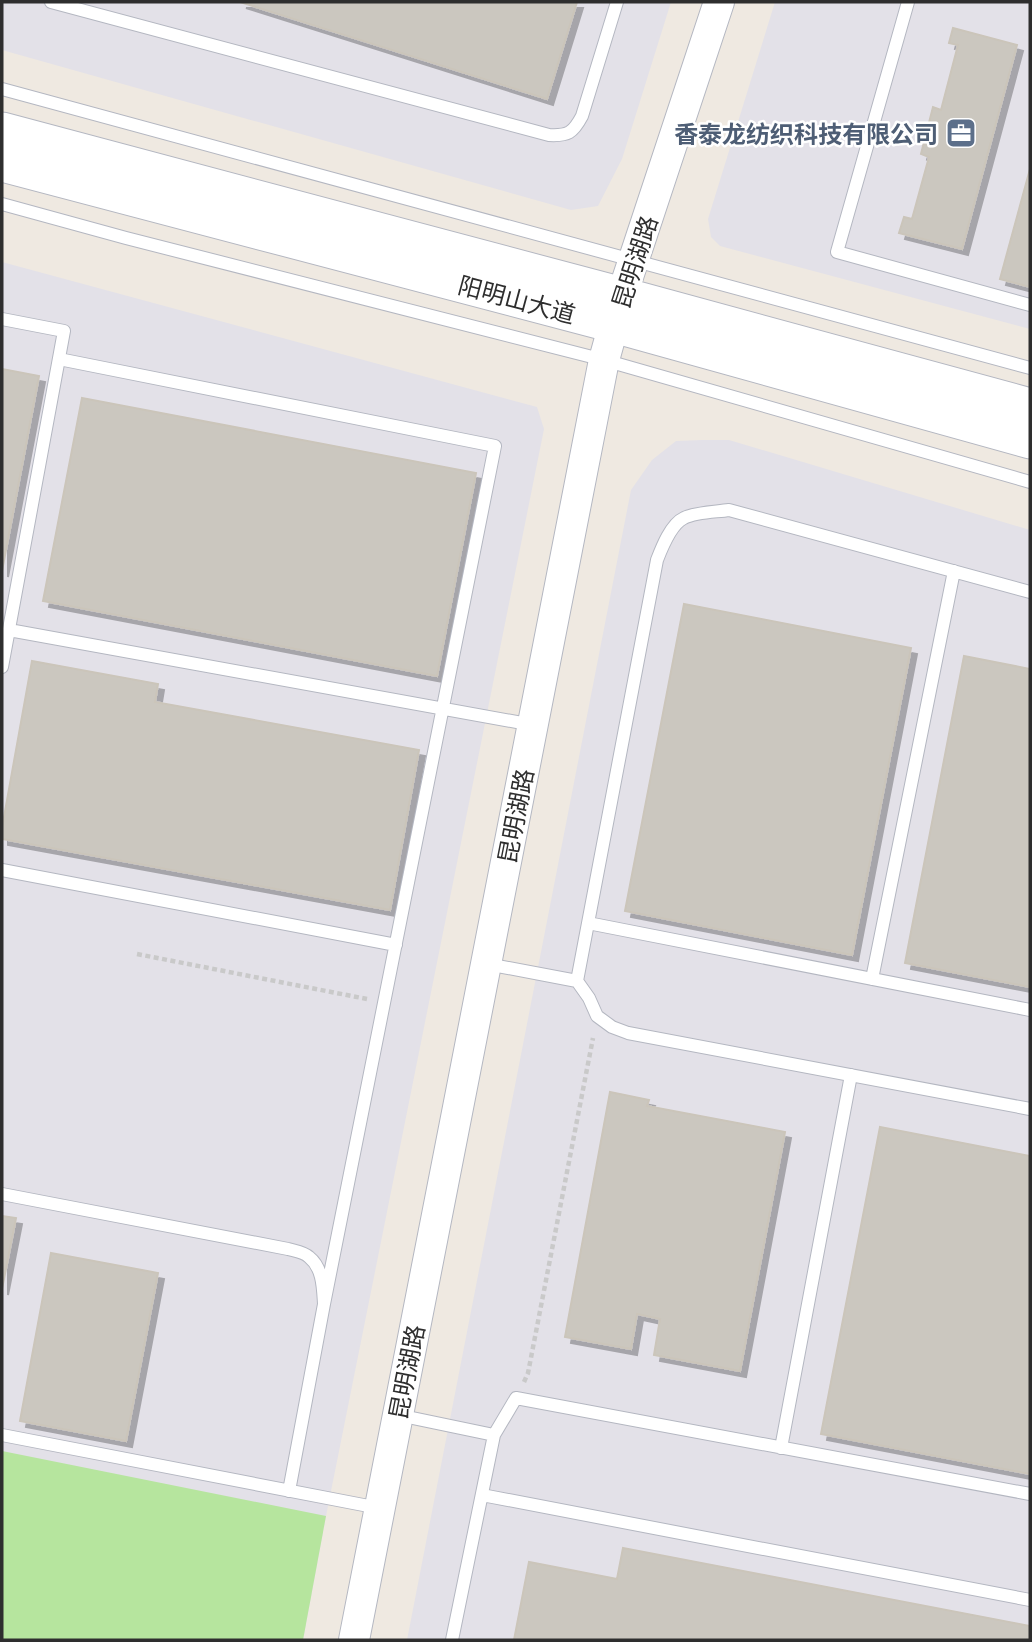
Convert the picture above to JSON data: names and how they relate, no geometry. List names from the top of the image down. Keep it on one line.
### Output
{"streets":{"main road":["阳明山大道"],"street":["昆明湖路"]},"crossings":[["昆明湖路","阳明山大道"]],"places":{"office":["香泰龙纺织科技有限公司"]}}
